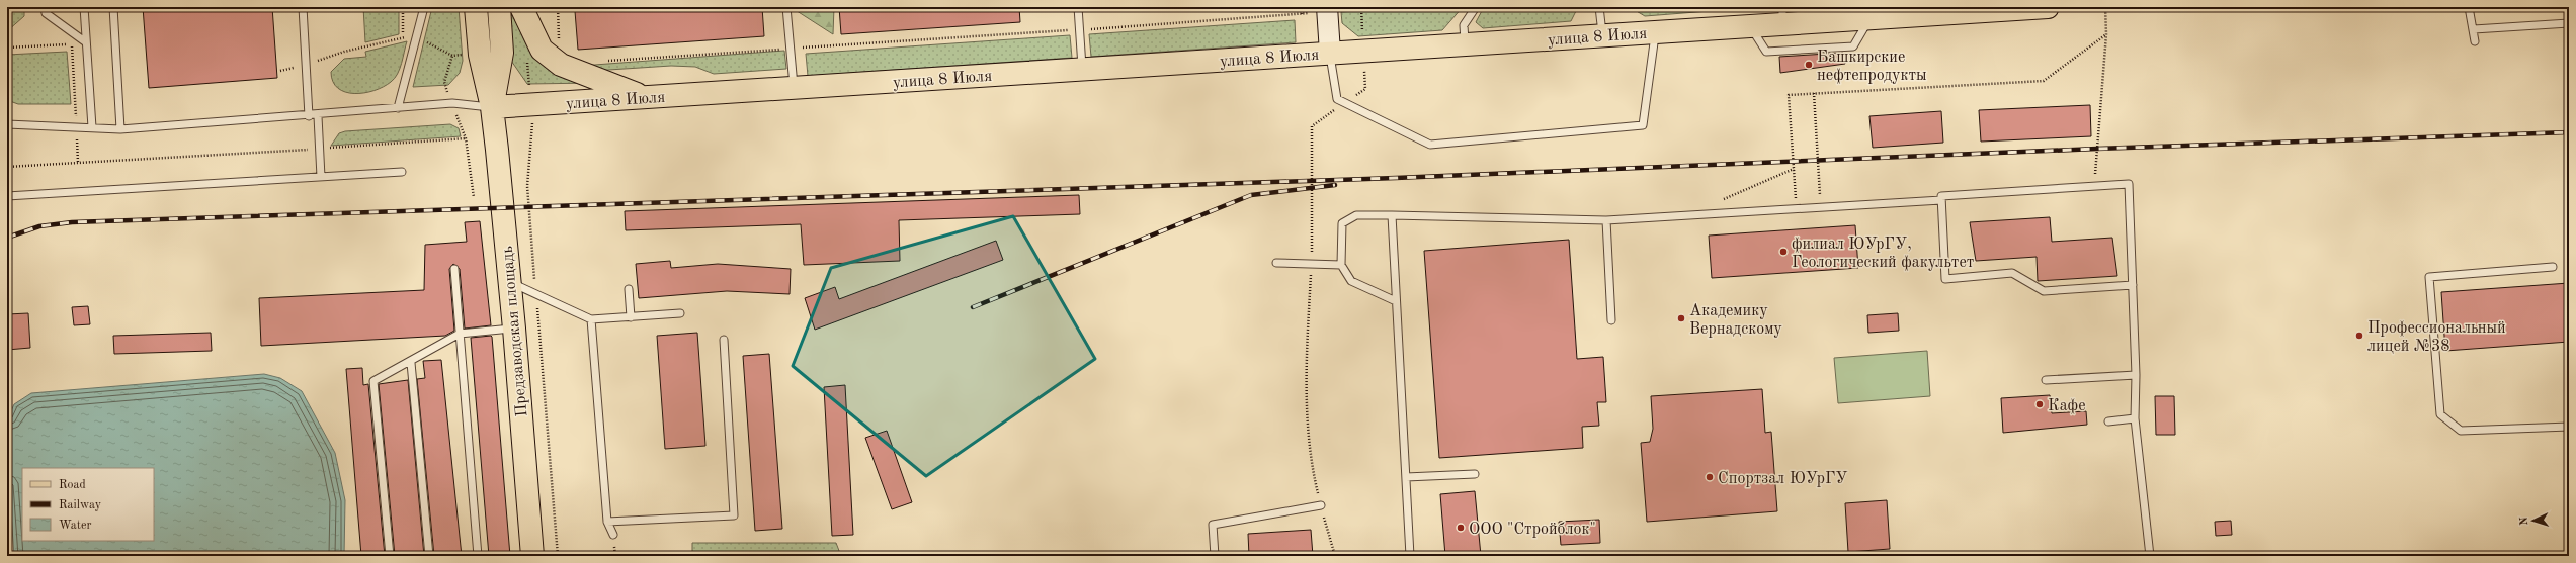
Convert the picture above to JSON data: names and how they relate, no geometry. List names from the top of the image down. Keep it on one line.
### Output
{"streets":{"main road":["улица 8 Июля","Предзаводская площадь"]},"crossings":[["улица 8 Июля","Предзаводская площадь"]],"places":["Башкирские нефтепродукты","филиал ЮУрГУ, Геологический факультет","Академику Вернадскому","Профессиональный лицей №38","Кафе","Спортзал ЮУрГУ","ООО \"Стройблок\""],"legend":["Road","Railway","Water"],"north":"left"}
